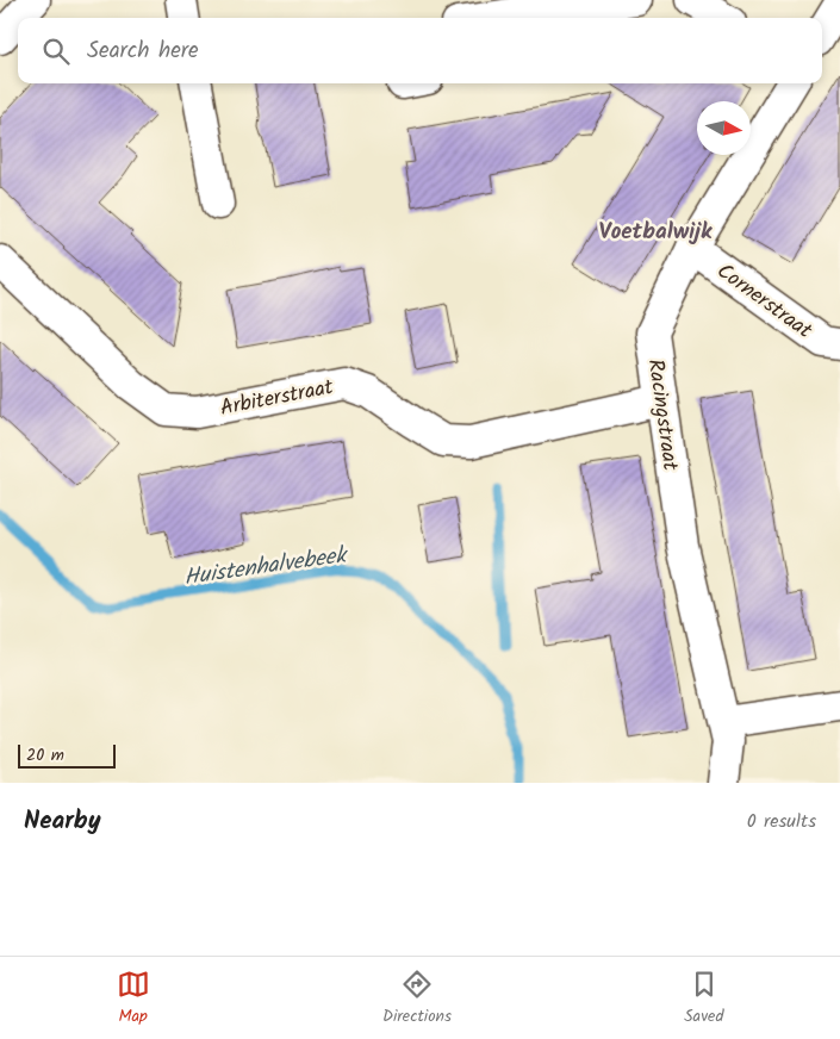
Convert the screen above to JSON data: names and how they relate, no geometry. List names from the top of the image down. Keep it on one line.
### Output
{"streets":{"street":["Cornerstraat","Arbiterstraat","Racingstraat"]},"crossings":[["Cornerstraat","Racingstraat"],["Arbiterstraat","Racingstraat"]],"districts":["Voetbalwijk"],"water":["Huistenhalvebeek"],"scale_bar":"20 m","north":"right","page":{"search":"Search here","scale":"20 m","heading":["Nearby","0 results"],"nav":["Map","Directions","Saved"]}}
